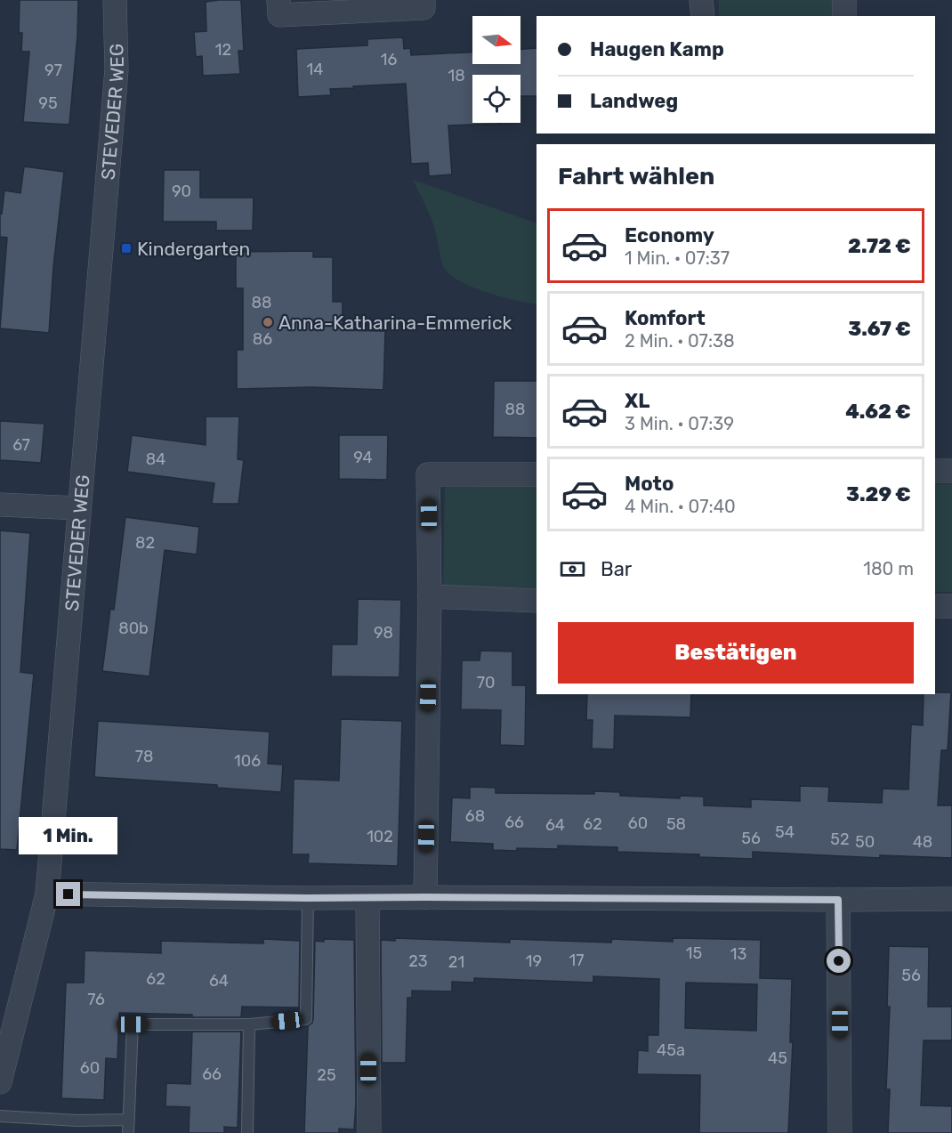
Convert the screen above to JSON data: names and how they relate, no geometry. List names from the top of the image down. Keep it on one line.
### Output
{"streets":{"street":["STEVEDER WEG"]},"places":{"transit":["Kindergarten"],"other":["Anna-Katharina-Emmerick"]},"house_numbers":["12","16","14","97","18","95","90","88","86","88","67","94","84","82","80b","98","70","78","106","68","66","60","62","58","64","54","102","56","52","50","48","15","13","17","23","19","21","56","62","64","76","45a","45","60","66","25"],"north":"right","page":{"banner":["Haugen Kamp","Landweg"],"heading":"Fahrt wählen","list":[{"name":"Economy","note":"1 Min. · 07:37","value":"2.72 €"},{"name":"Komfort","note":"2 Min. · 07:38","value":"3.67 €"},{"name":"XL","note":"3 Min. · 07:39","value":"4.62 €"},{"name":"Moto","note":"4 Min. · 07:40","value":"3.29 €"}],"pay":["Bar","180 m"],"buttons":"Bestätigen","bubble":"1 Min."}}
